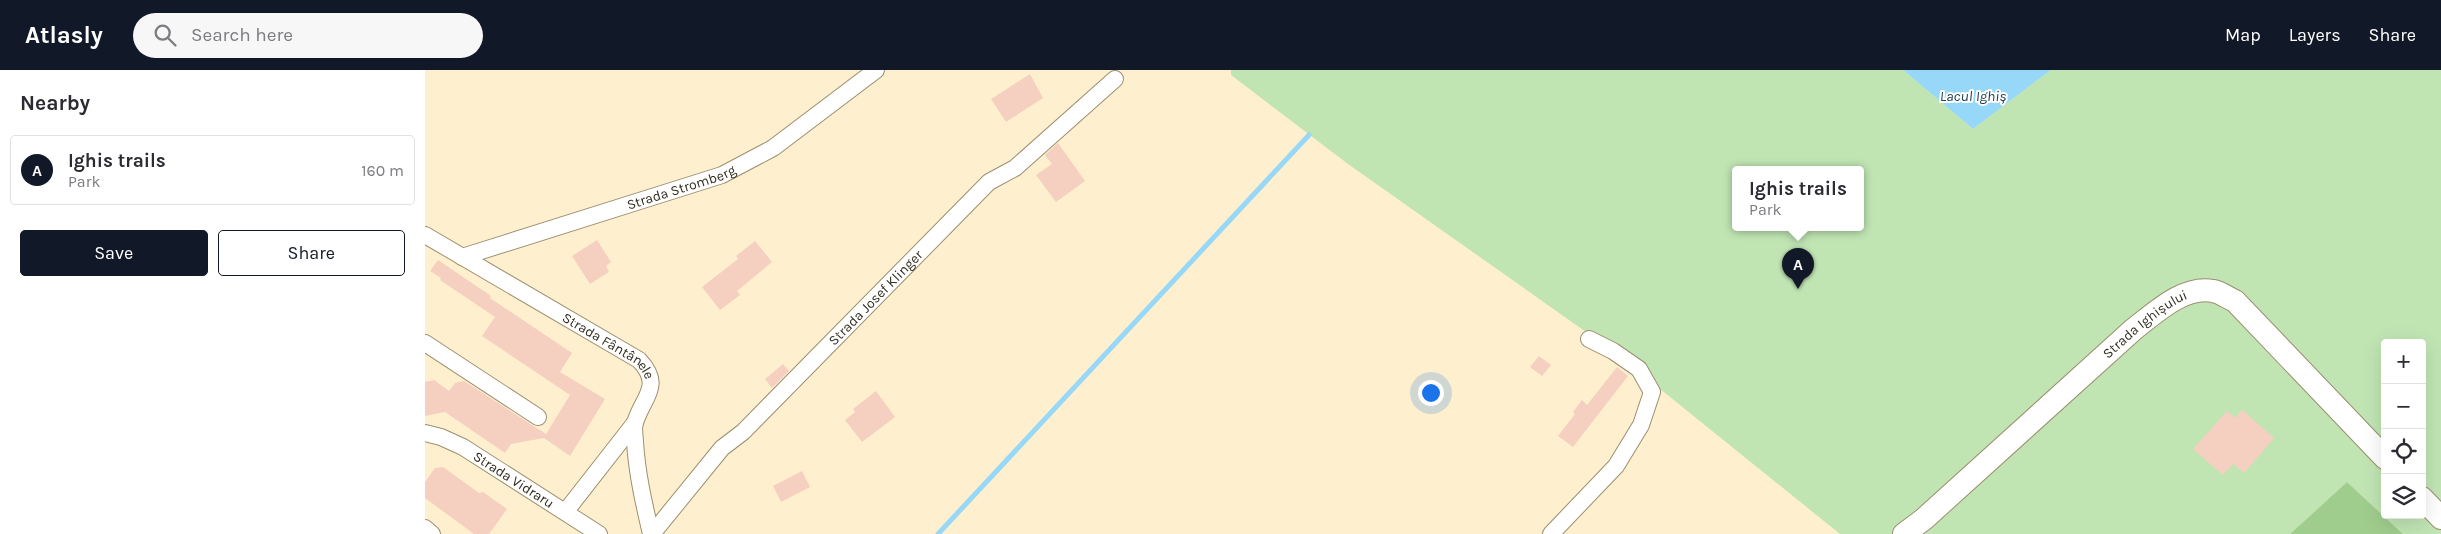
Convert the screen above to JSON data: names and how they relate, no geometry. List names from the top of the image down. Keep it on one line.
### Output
{"streets":{"street":["Strada Stromberg","Strada Josef Klinger","Strada Ighișului","Strada Fântânele","Strada Vidraru"]},"crossings":[["Strada Stromberg","Strada Fântânele"],["Strada Josef Klinger","Strada Fântânele"]],"water":["Lacul Ighiș"],"page":{"header":"Atlasly","search":"Search here","nav":["Map","Layers","Share"],"heading":"Nearby","list":[{"mark":"A","name":"Ighis trails","note":"Park","value":"160 m"}],"popup":["Ighis trails","Park"],"buttons":["Save","Share"],"pins":"A","map_buttons":["+","−"]}}
